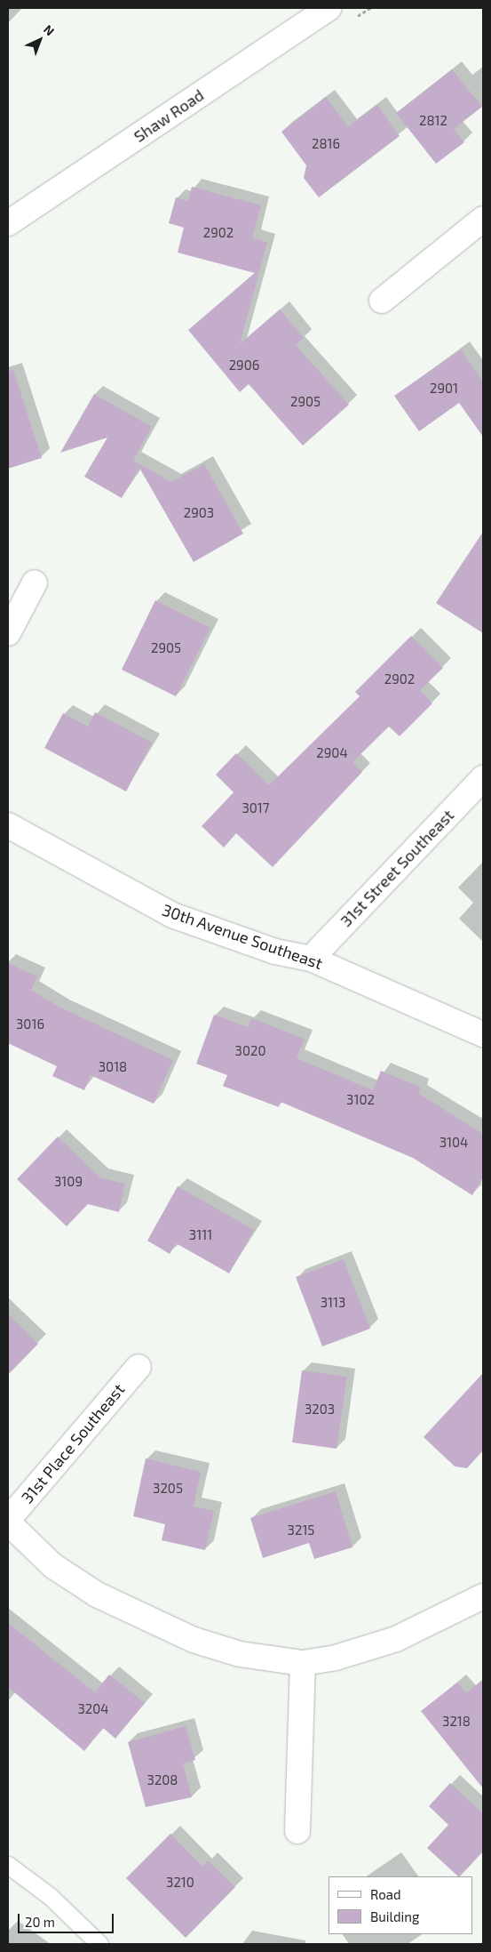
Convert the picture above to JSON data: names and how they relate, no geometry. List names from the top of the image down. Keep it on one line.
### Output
{"streets":{"street":["Shaw Road","31st Street Southeast","30th Avenue Southeast","31st Place Southeast"]},"crossings":[["31st Street Southeast","30th Avenue Southeast"]],"house_numbers":["2812","2816","2902","2906","2901","2905","2903","2905","2902","2904","3017","3016","3020","3018","3102","3104","3109","3111","3113","3203","3205","3215","3204","3218","3208","3210"],"legend":["Road","Building"],"scale_bar":"20 m","north":"top right"}
